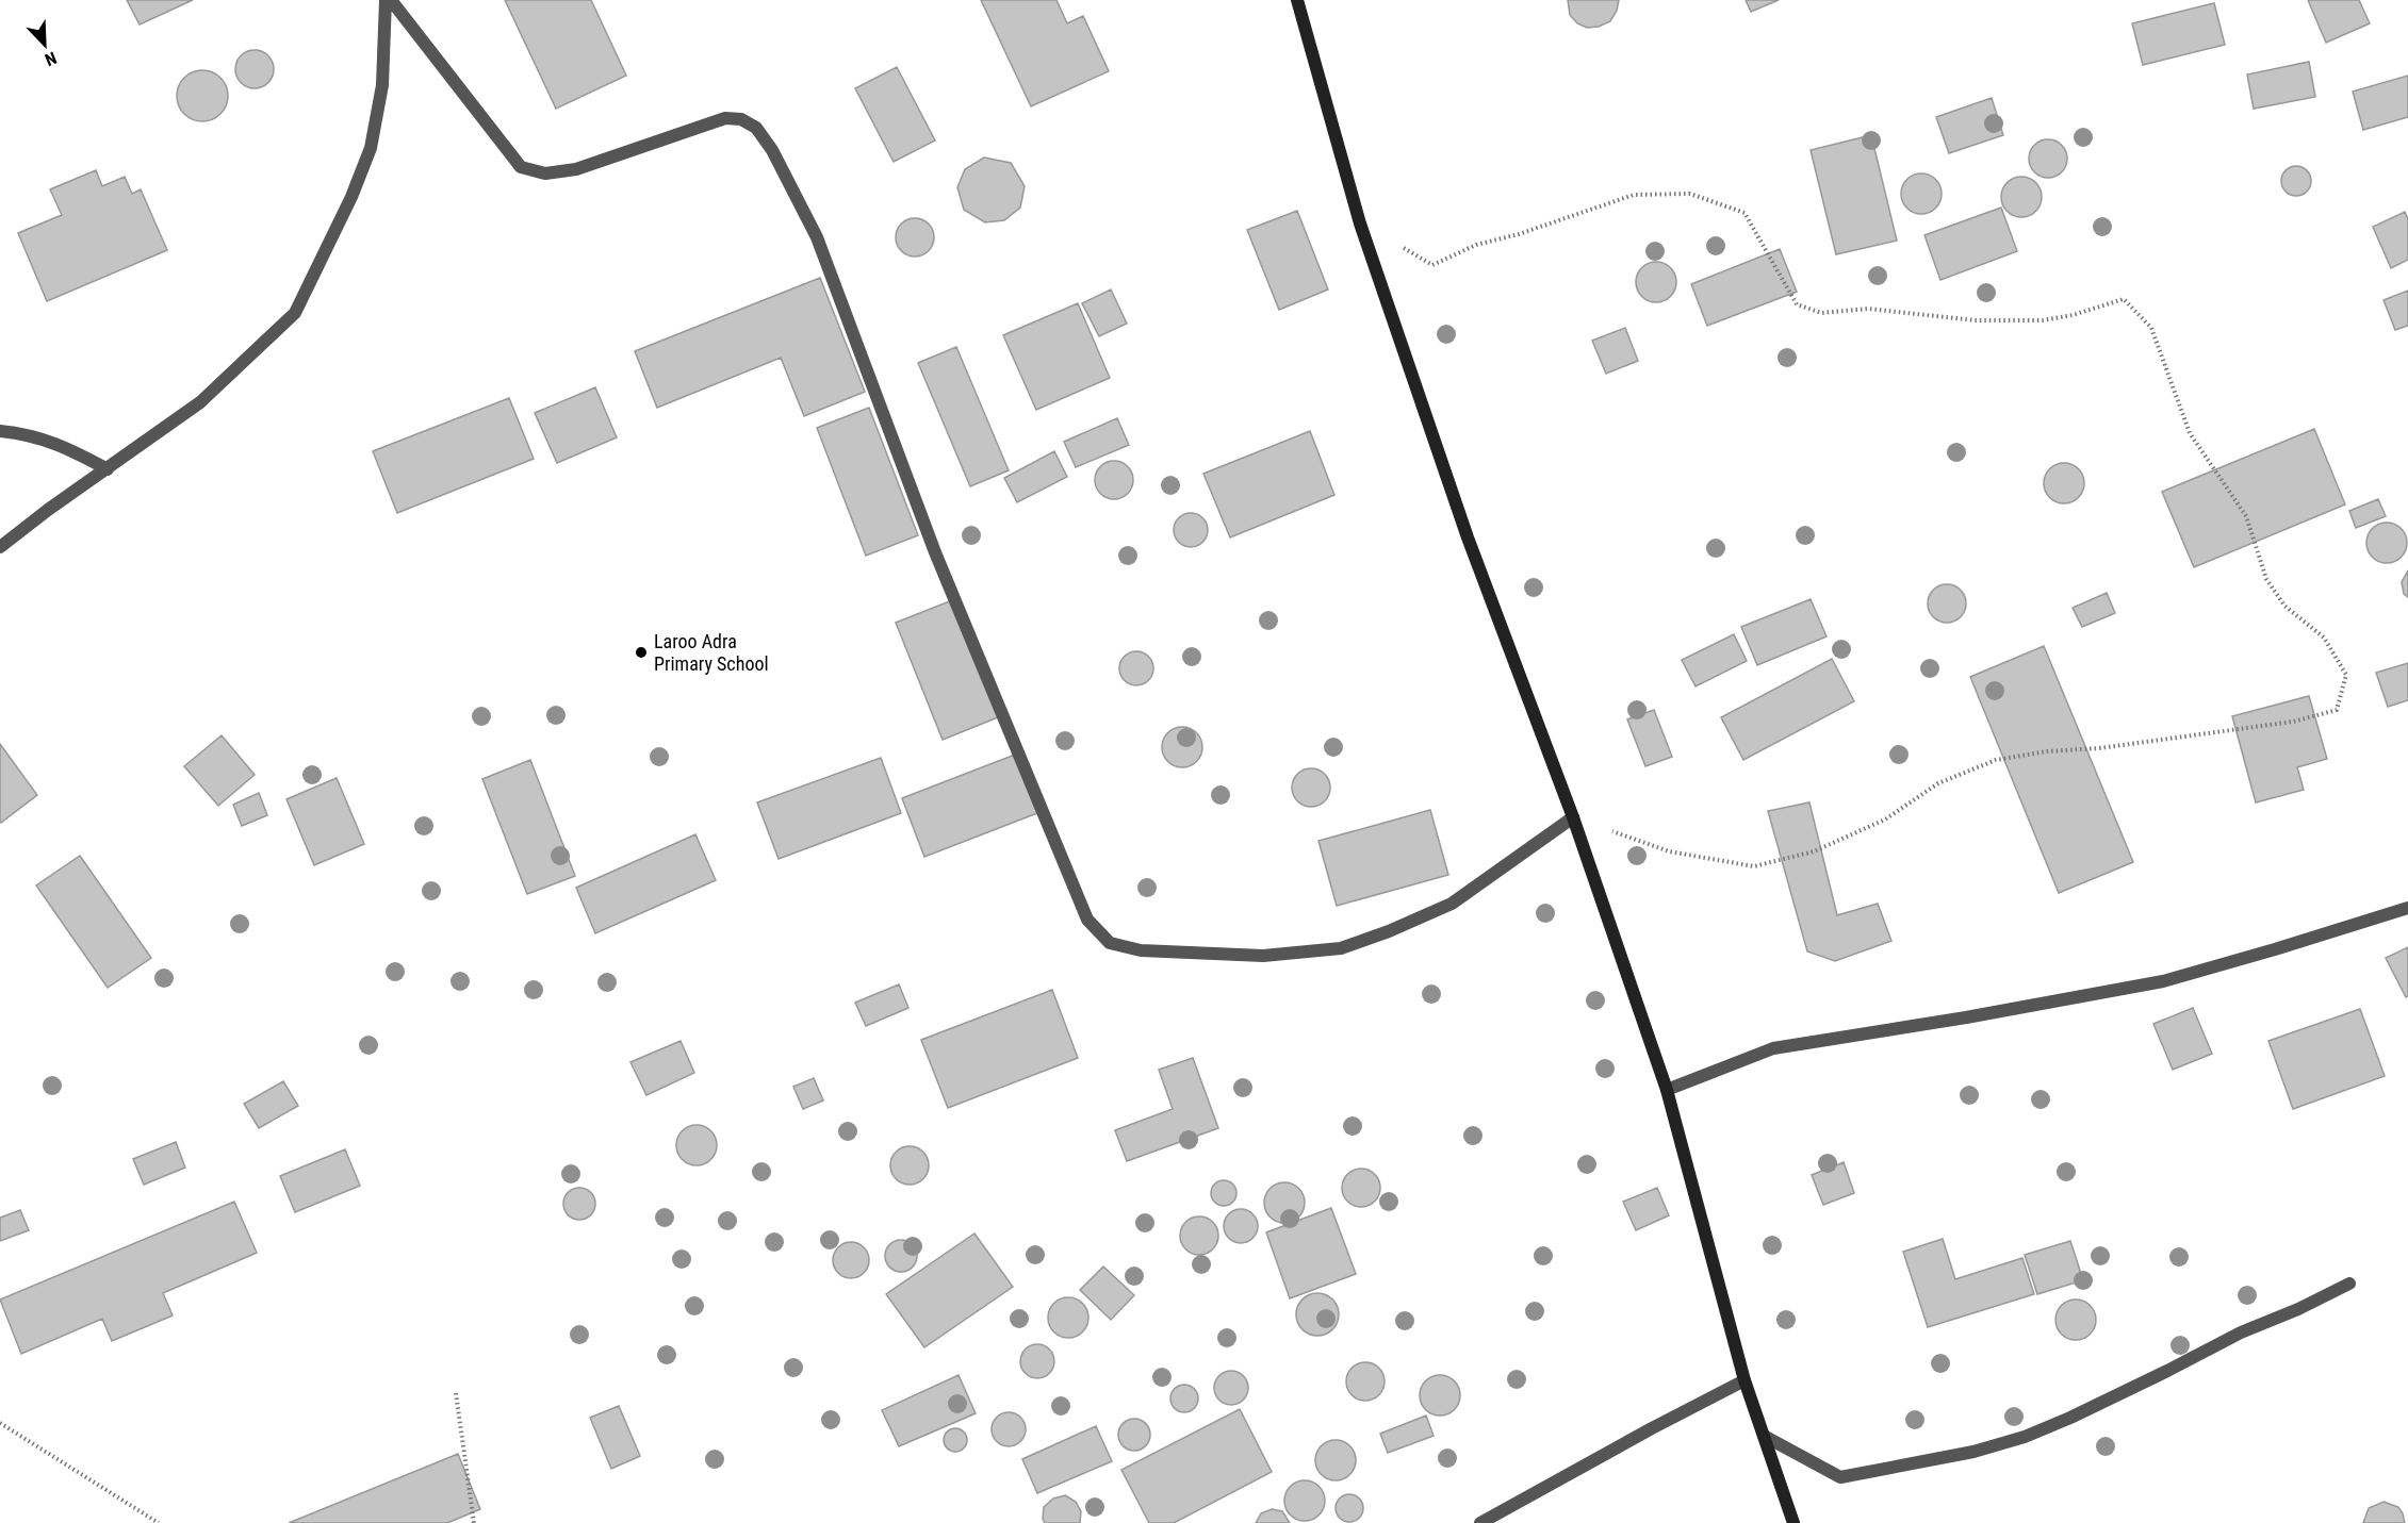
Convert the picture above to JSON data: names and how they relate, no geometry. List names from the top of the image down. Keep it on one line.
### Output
{"places":["Laroo Adra Primary School"],"north":"bottom right"}
